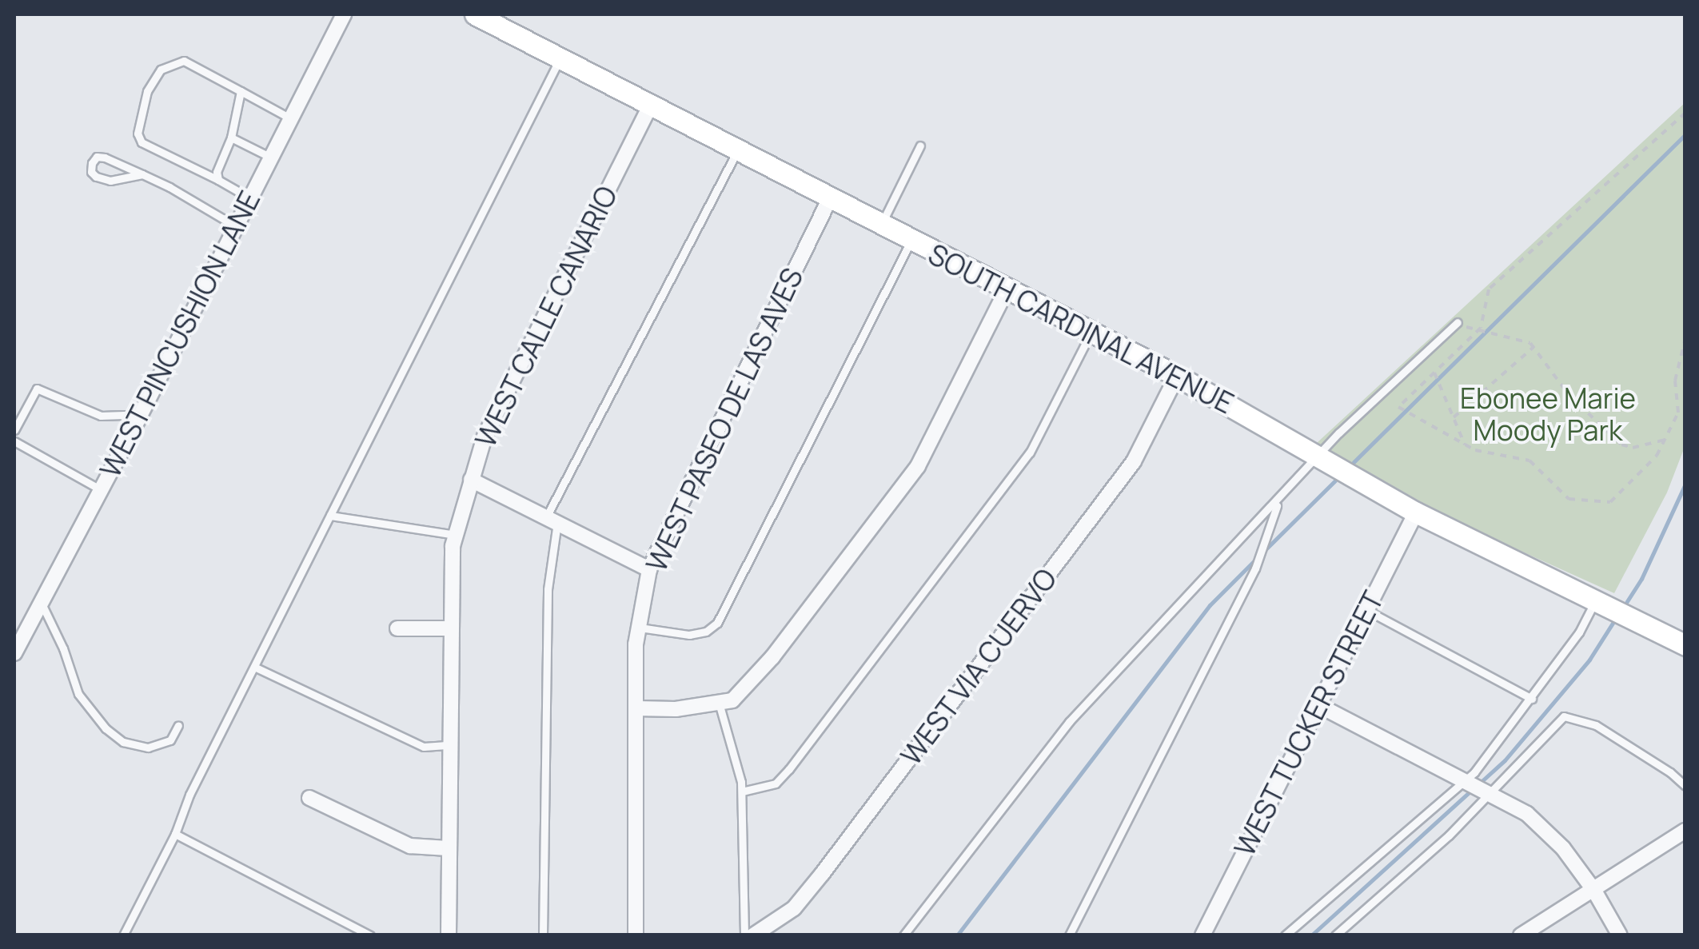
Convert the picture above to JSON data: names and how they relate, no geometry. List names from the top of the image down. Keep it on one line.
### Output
{"streets":{"main road":["SOUTH CARDINAL AVENUE"],"street":["WEST CALLE CANARIO","WEST PINCUSHION LANE","WEST PASEO DE LAS AVES","WEST VIA CUERVO","WEST TUCKER STREET"]},"crossings":[["WEST CALLE CANARIO","SOUTH CARDINAL AVENUE"],["SOUTH CARDINAL AVENUE","WEST PASEO DE LAS AVES"],["SOUTH CARDINAL AVENUE","WEST VIA CUERVO"],["SOUTH CARDINAL AVENUE","WEST TUCKER STREET"]],"parks":["Ebonee Marie Moody Park"]}
